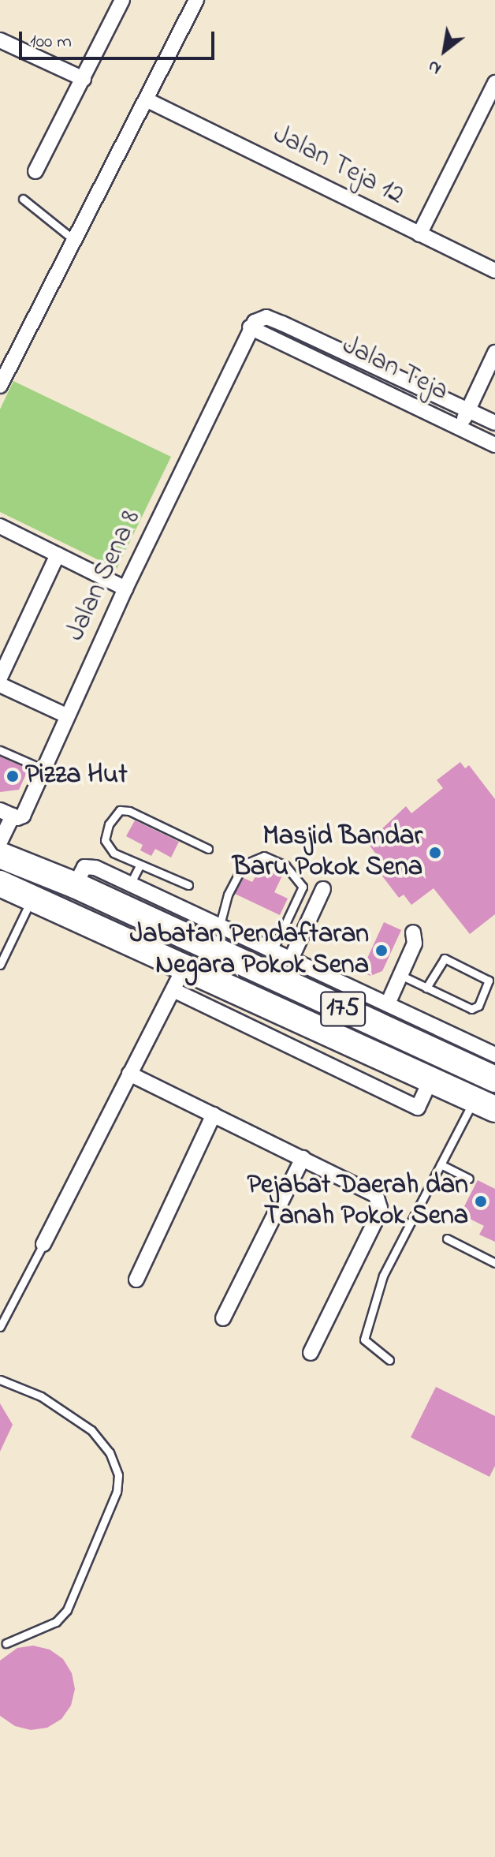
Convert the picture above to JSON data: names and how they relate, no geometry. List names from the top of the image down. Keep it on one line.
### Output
{"streets":{"highway":["175"],"street":["Jalan Teja 12","Jalan Teja","Jalan Sena 8"]},"crossings":[["Jalan Teja","Jalan Sena 8"]],"places":["Pizza Hut","Masjid Bandar Baru Pokok Sena","Jabatan Pendaftaran Negara Pokok Sena","Pejabat Daerah dan Tanah Pokok Sena"],"scale_bar":"100 m","north":"bottom left"}
